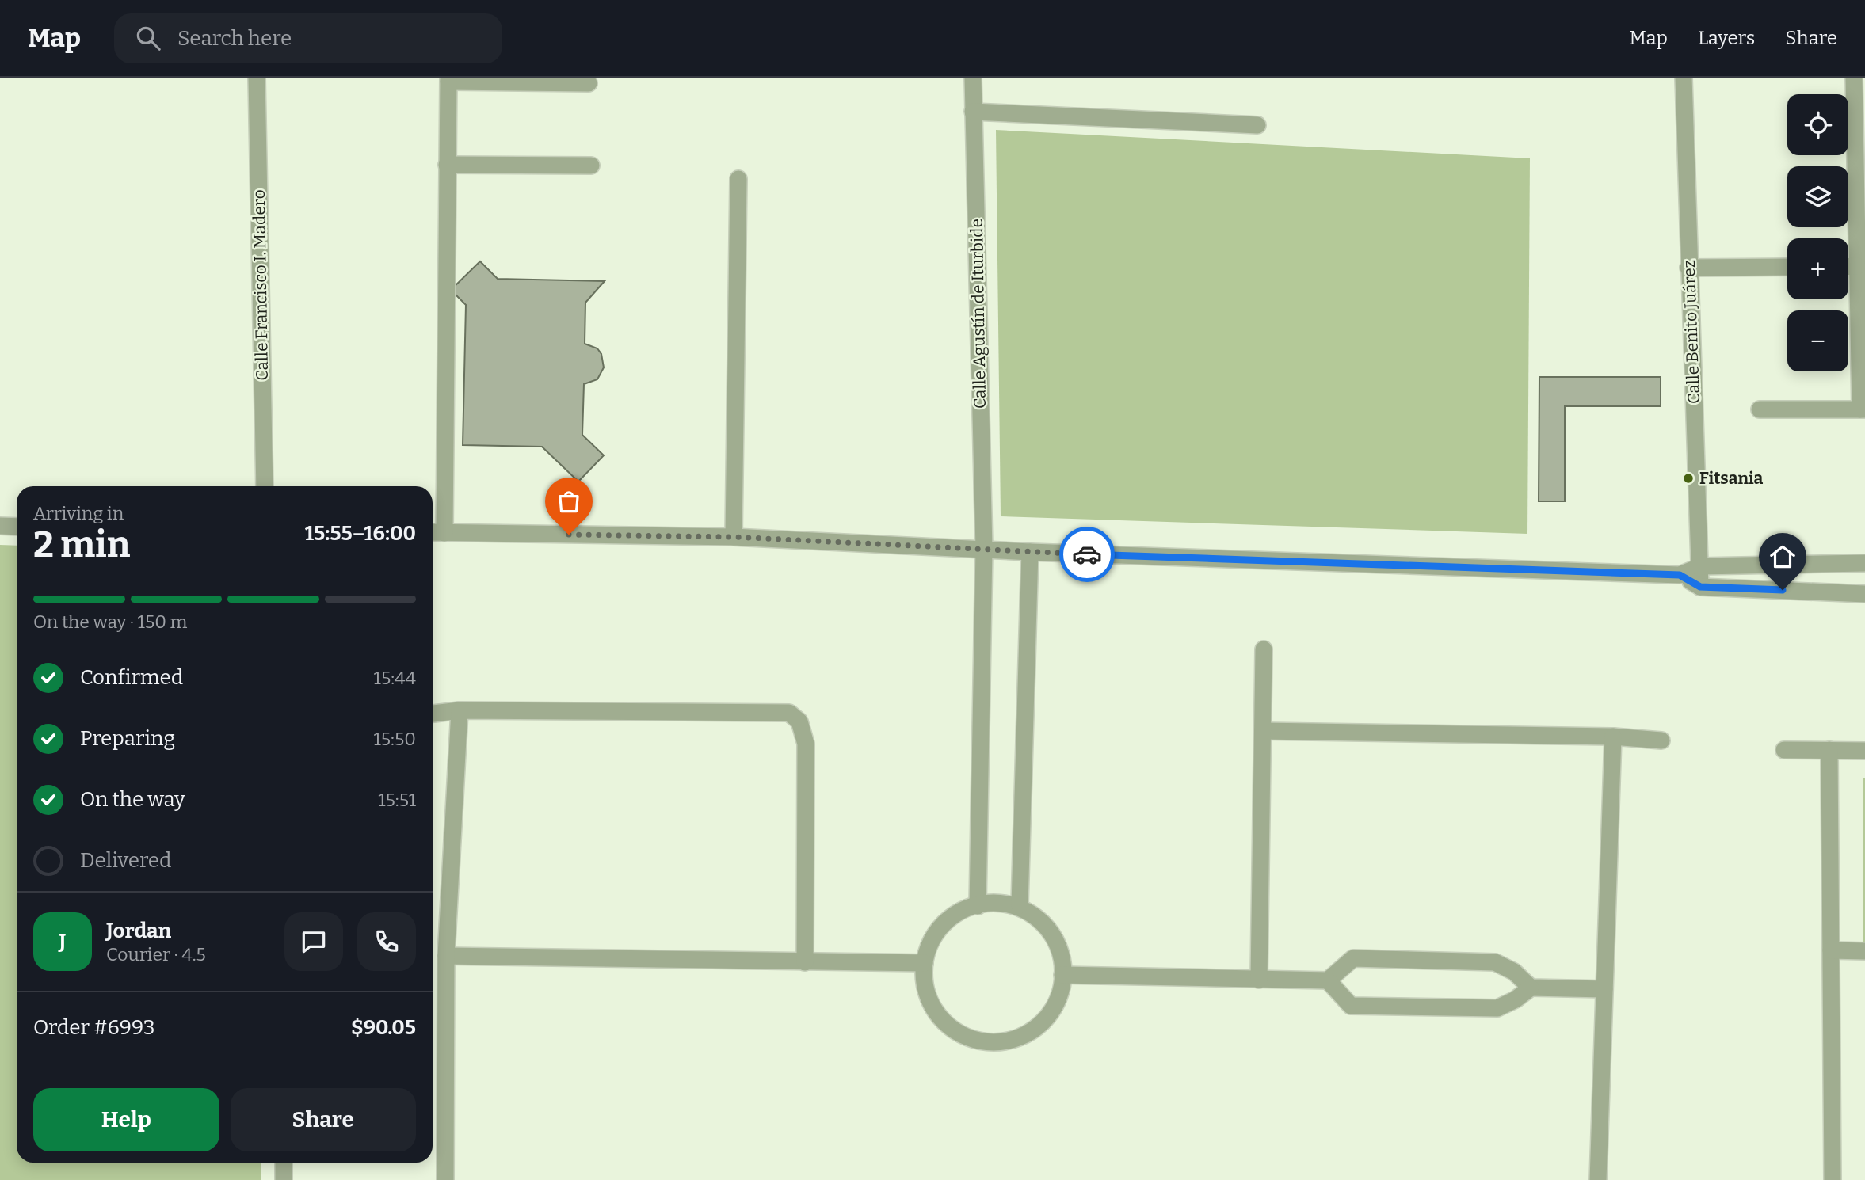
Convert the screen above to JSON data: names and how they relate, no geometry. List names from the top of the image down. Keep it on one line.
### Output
{"streets":{"street":["Calle Francisco I. Madero","Calle Agustín de Iturbide","Calle Benito Juárez"]},"places":["Fitsania"],"page":{"header":"Map","search":"Search here","nav":["Map","Layers","Share"],"map_buttons":["+","−"],"heading":["2 min","Arriving in","15:55–16:00"],"panel":["Jordan","Courier · 4.5","Order #6993","$90.05"],"bar":"On the way · 150 m","list":[["Confirmed","15:44"],["Preparing","15:50"],["On the way","15:51"],"Delivered"],"round":"J","buttons":["Help","Share"]}}
